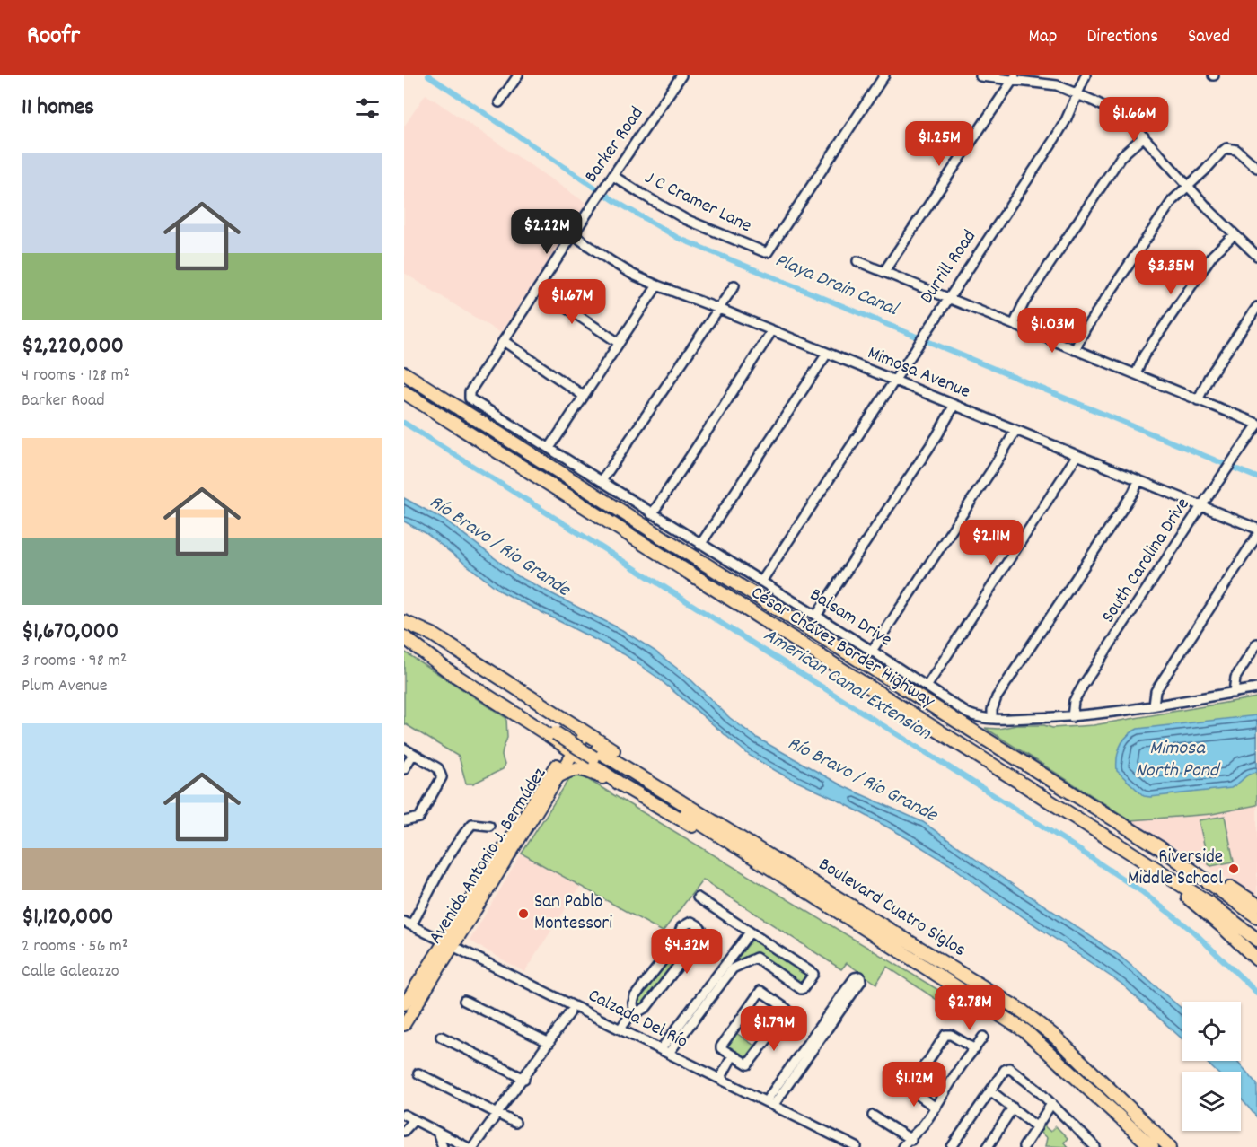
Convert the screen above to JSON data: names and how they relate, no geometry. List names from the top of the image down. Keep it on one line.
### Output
{"streets":{"highway":["César Chávez Border Highway","Boulevard Cuatro Siglos"],"main road":["Avenida Antonio J. Bermúdez"],"street":["Barker Road","J C Cramer Lane","Durrill Road","Mimosa Avenue","South Carolina Drive","Balsam Drive","Calzada Del Río"]},"crossings":[["Barker Road","J C Cramer Lane"],["Barker Road","Mimosa Avenue"],["Barker Road","Balsam Drive"],["Durrill Road","Mimosa Avenue"],["Durrill Road","Balsam Drive"],["Mimosa Avenue","South Carolina Drive"],["South Carolina Drive","Balsam Drive"],["Avenida Antonio J. Bermúdez","Calzada Del Río"]],"water":["Playa Drain Canal","Río Bravo / Rio Grande","American Canal Extension","Mimosa North Pond"],"places":["Riverside Middle School","San Pablo Montessori"],"page":{"header":"Roofr","nav":["Map","Directions","Saved"],"heading":"11 homes","price":["$1.66M","$1.25M","$2.22M","$3.35M","$1.67M","$1.03M","$2.11M","$4.32M","$2.78M","$1.79M","$1.12M"],"list":[{"name":"$2,220,000","note":"4 rooms · 128 m² · Barker Road"},{"name":"$1,670,000","note":"3 rooms · 98 m² · Plum Avenue"},{"name":"$1,120,000","note":"2 rooms · 56 m² · Calle Galeazzo"}]}}
